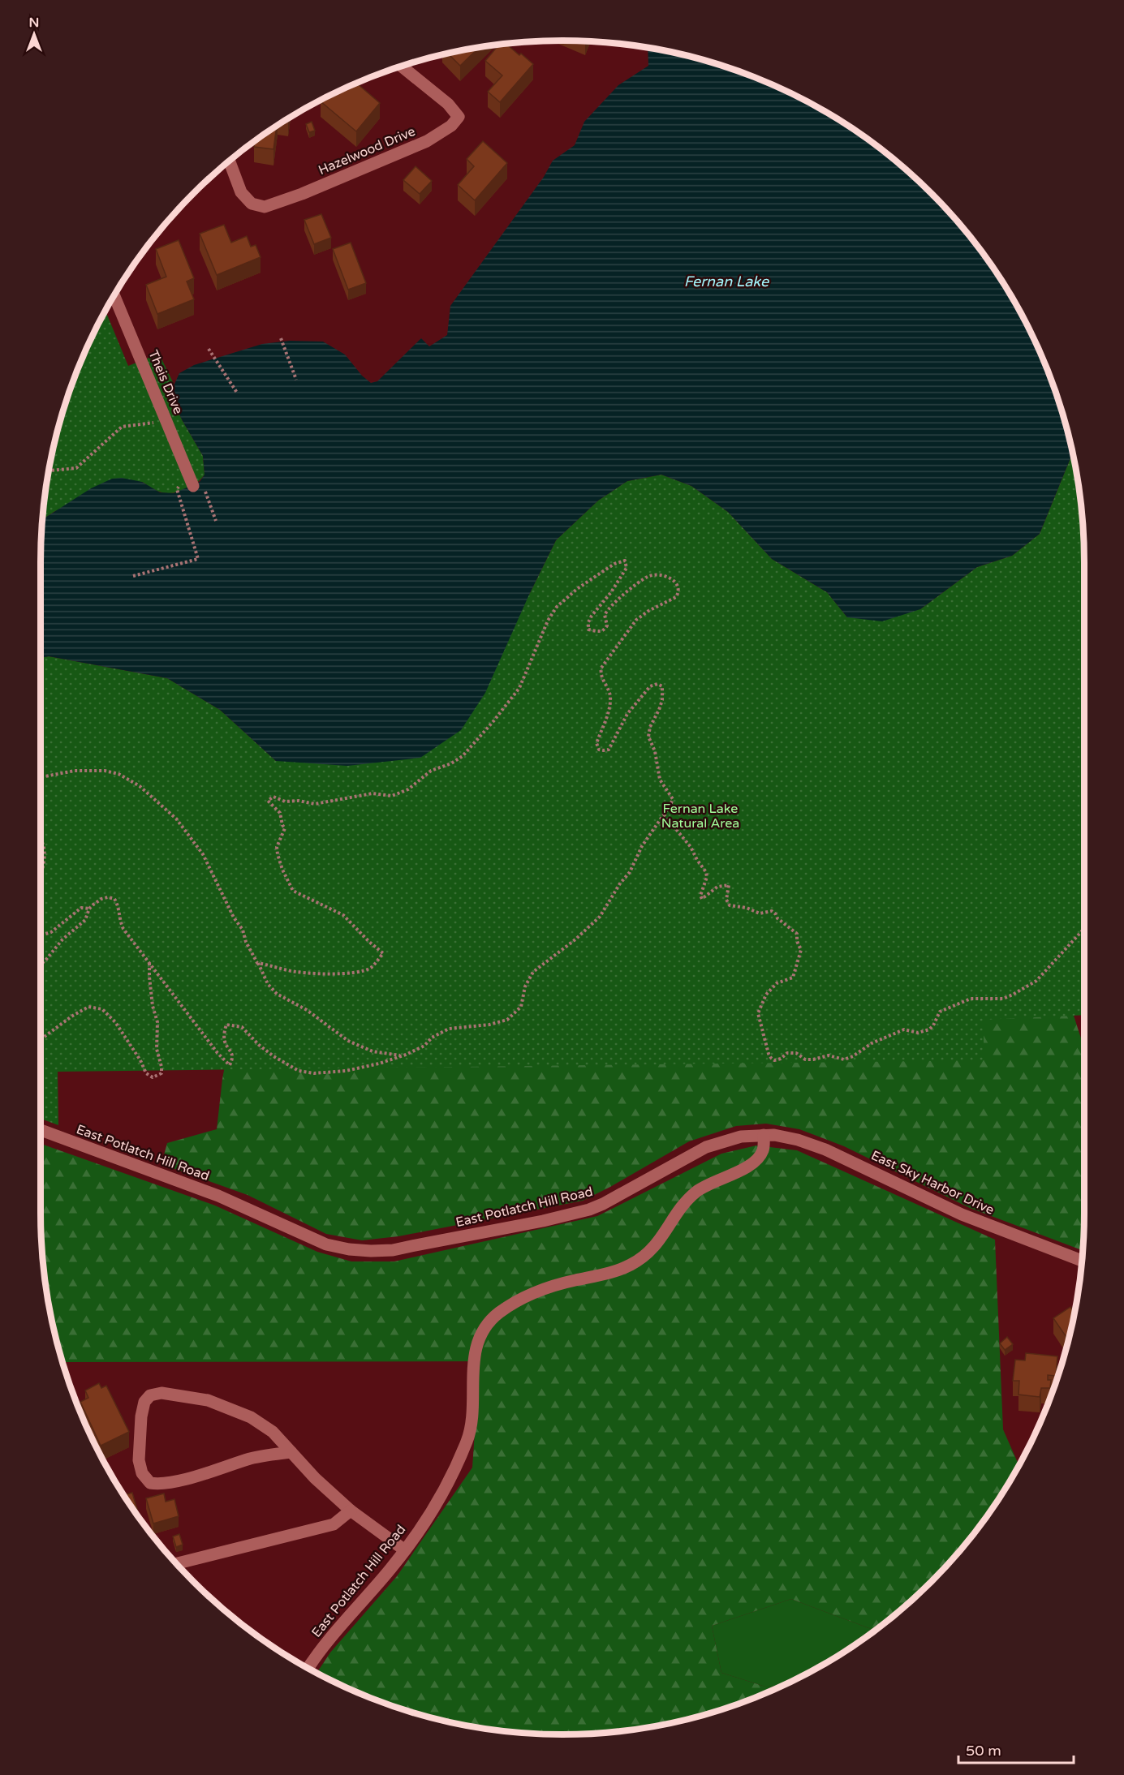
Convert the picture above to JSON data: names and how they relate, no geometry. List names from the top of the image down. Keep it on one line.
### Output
{"streets":{"street":["Hazelwood Drive","Theis Drive","East Potlatch Hill Road","East Sky Harbor Drive"]},"crossings":[["East Potlatch Hill Road","East Sky Harbor Drive"]],"water":["Fernan Lake"],"parks":["Fernan Lake Natural Area"],"scale_bar":"50 m","north":"top"}
